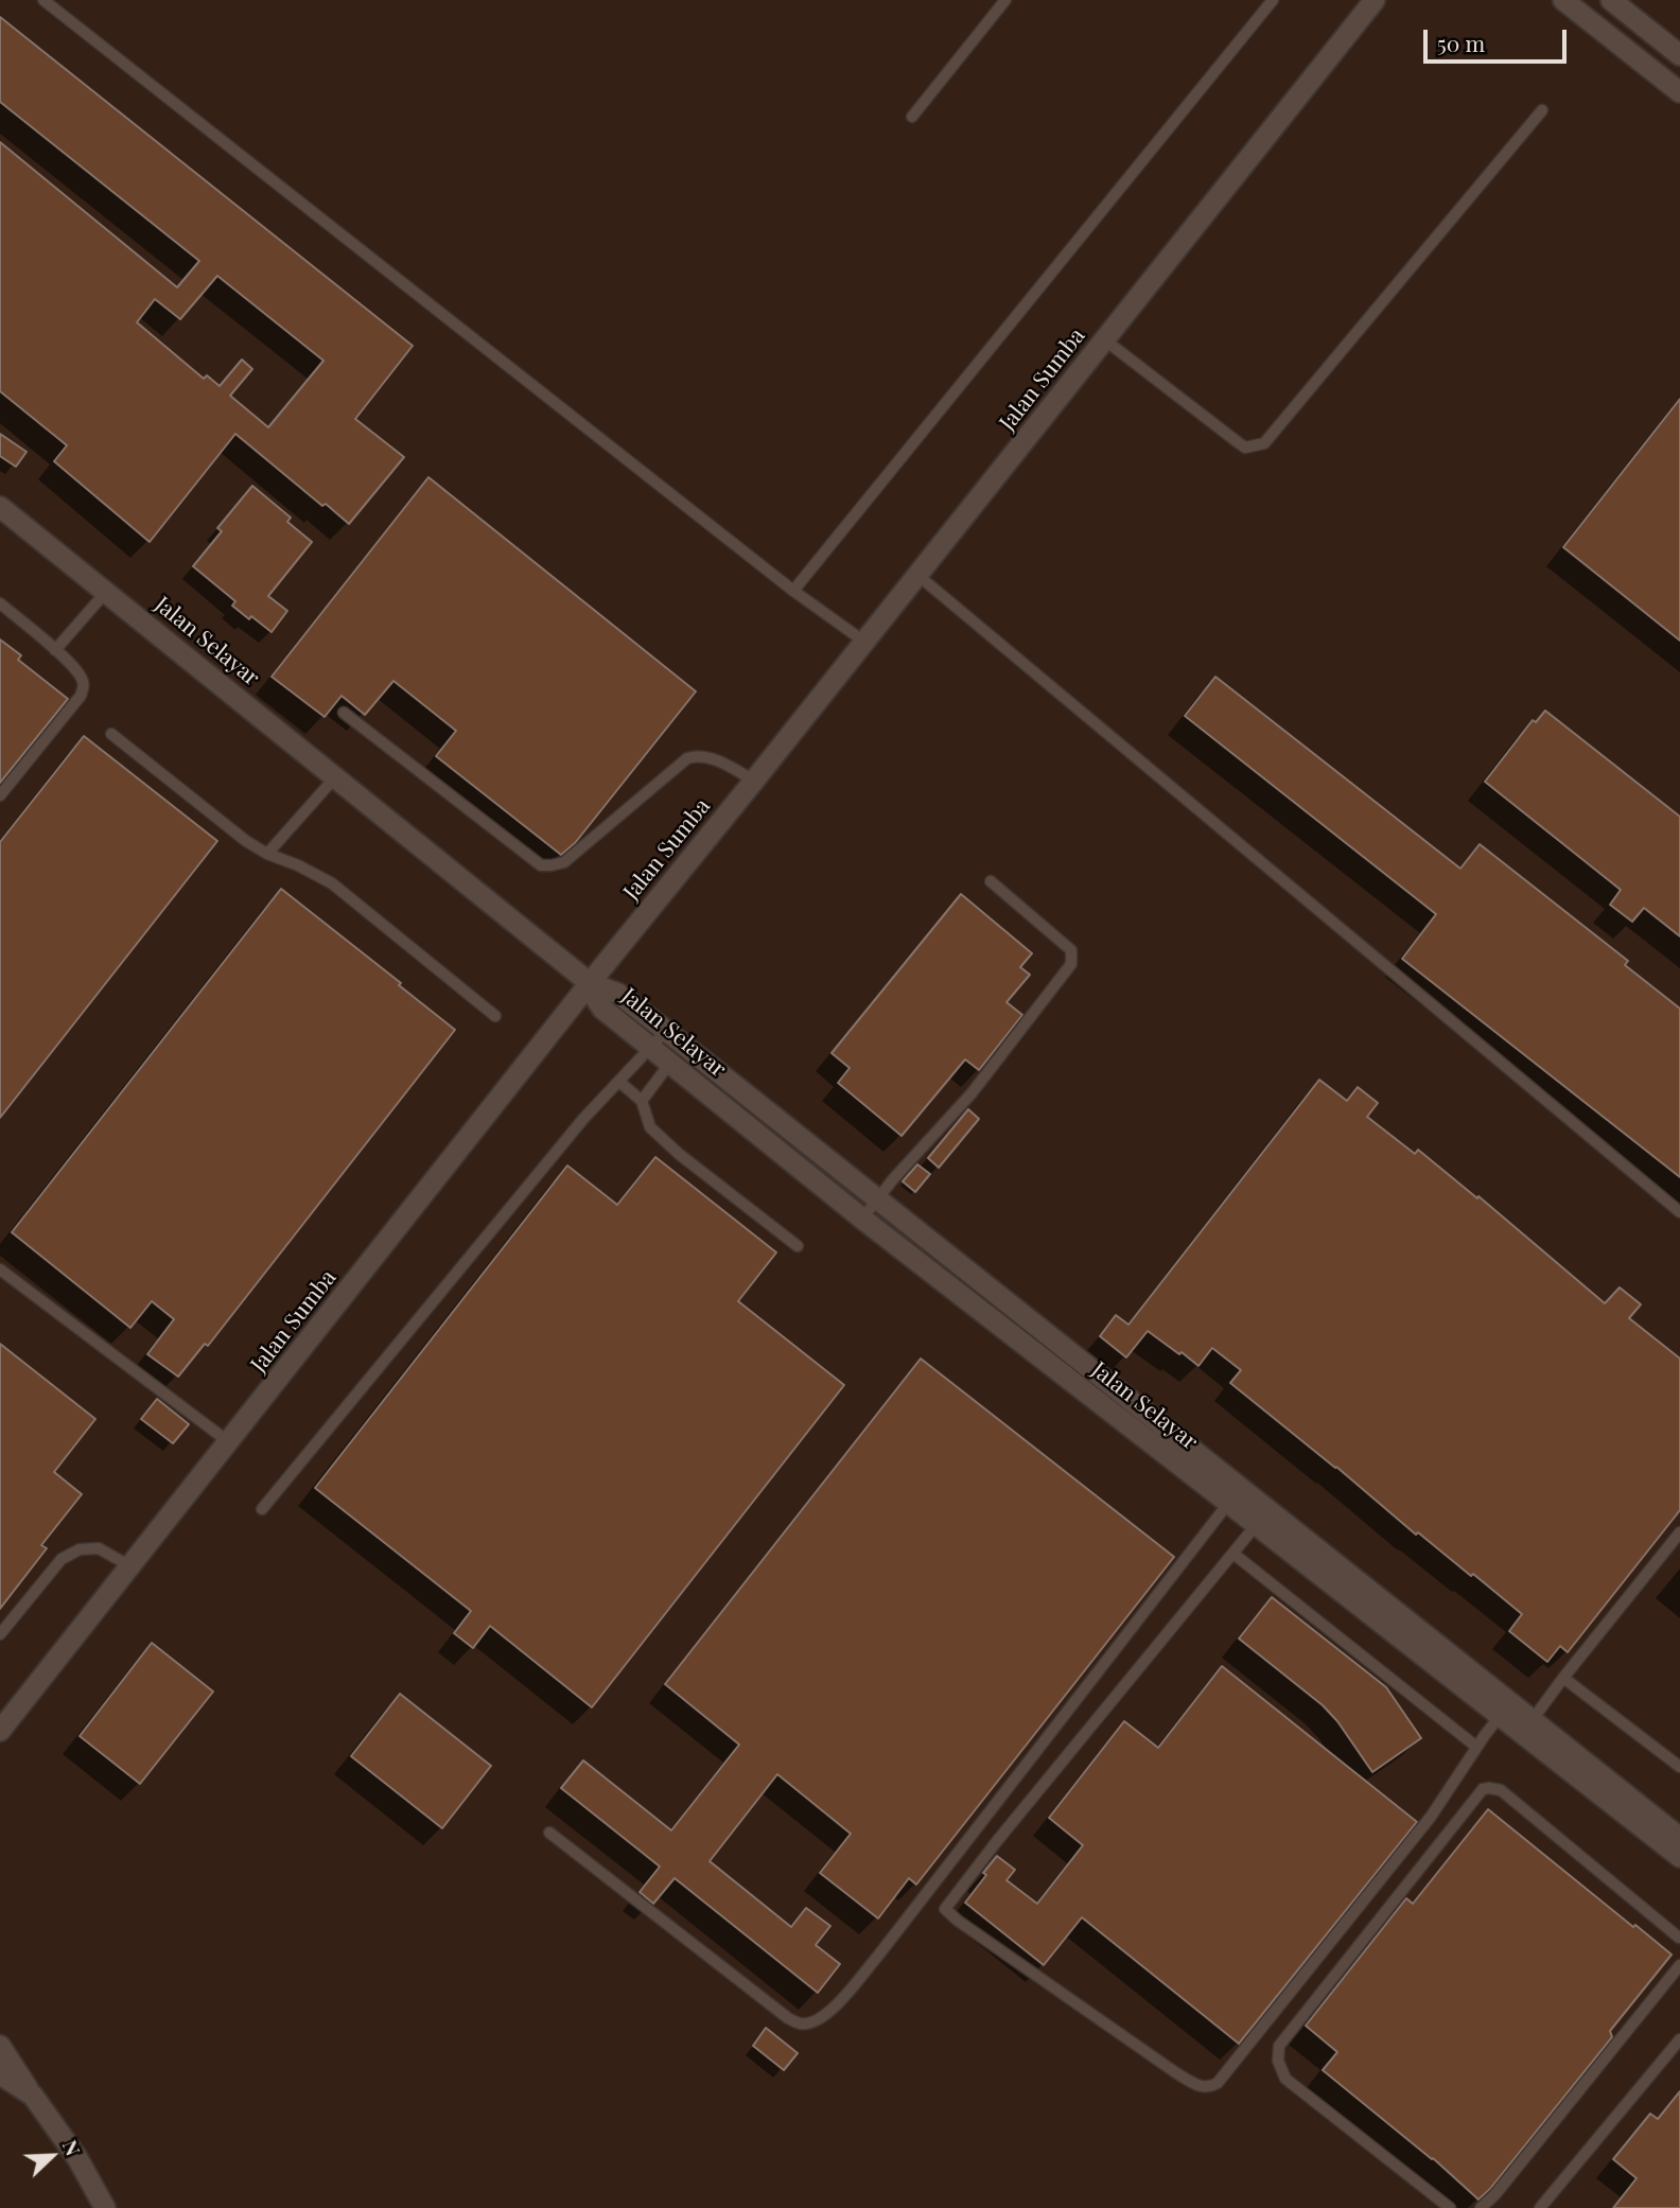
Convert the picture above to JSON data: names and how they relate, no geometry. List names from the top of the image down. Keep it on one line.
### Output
{"streets":{"street":["Jalan Sumba","Jalan Selayar"]},"crossings":[["Jalan Sumba","Jalan Selayar"]],"scale_bar":"50 m","north":"top right"}
